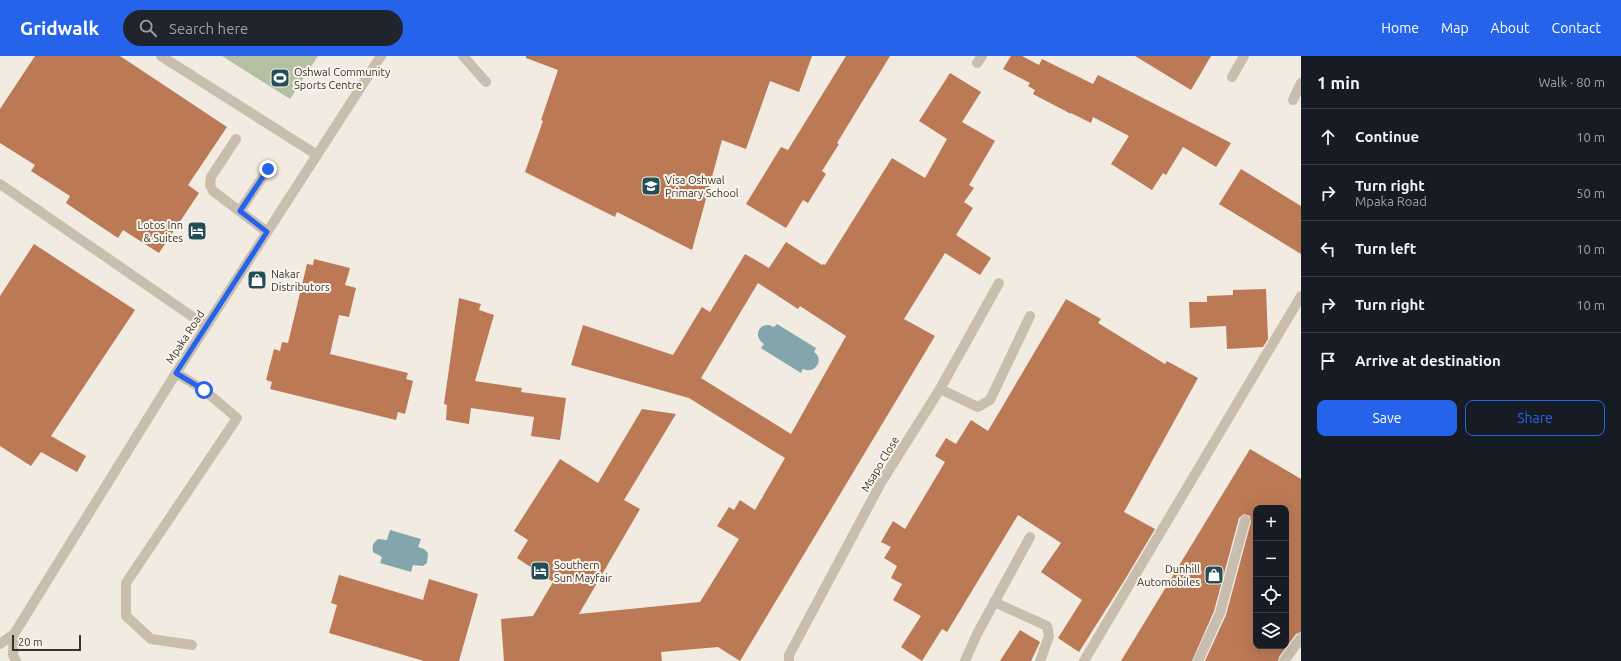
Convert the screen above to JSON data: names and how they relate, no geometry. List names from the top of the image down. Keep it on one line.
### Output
{"streets":{"street":["Mpaka Road","Msapo Close"]},"places":{"sports":["Oshwal Community Sports Centre"],"school or university":["Visa Oshwal Primary School"],"hotel":["Lotos Inn & Suites","Southern Sun Mayfair"],"shop":["Nakar Distributors","Dunhill Automobiles"]},"scale_bar":"20 m","page":{"header":"Gridwalk","search":"Search here","nav":["Home","Map","About","Contact"],"heading":["1 min","Walk · 80 m"],"list":[["Continue","10 m"],["Turn right","Mpaka Road","50 m"],["Turn left","10 m"],["Turn right","10 m"],"Arrive at destination"],"buttons":["Save","Share"],"map_buttons":["+","−"],"scale":"20 m"}}
